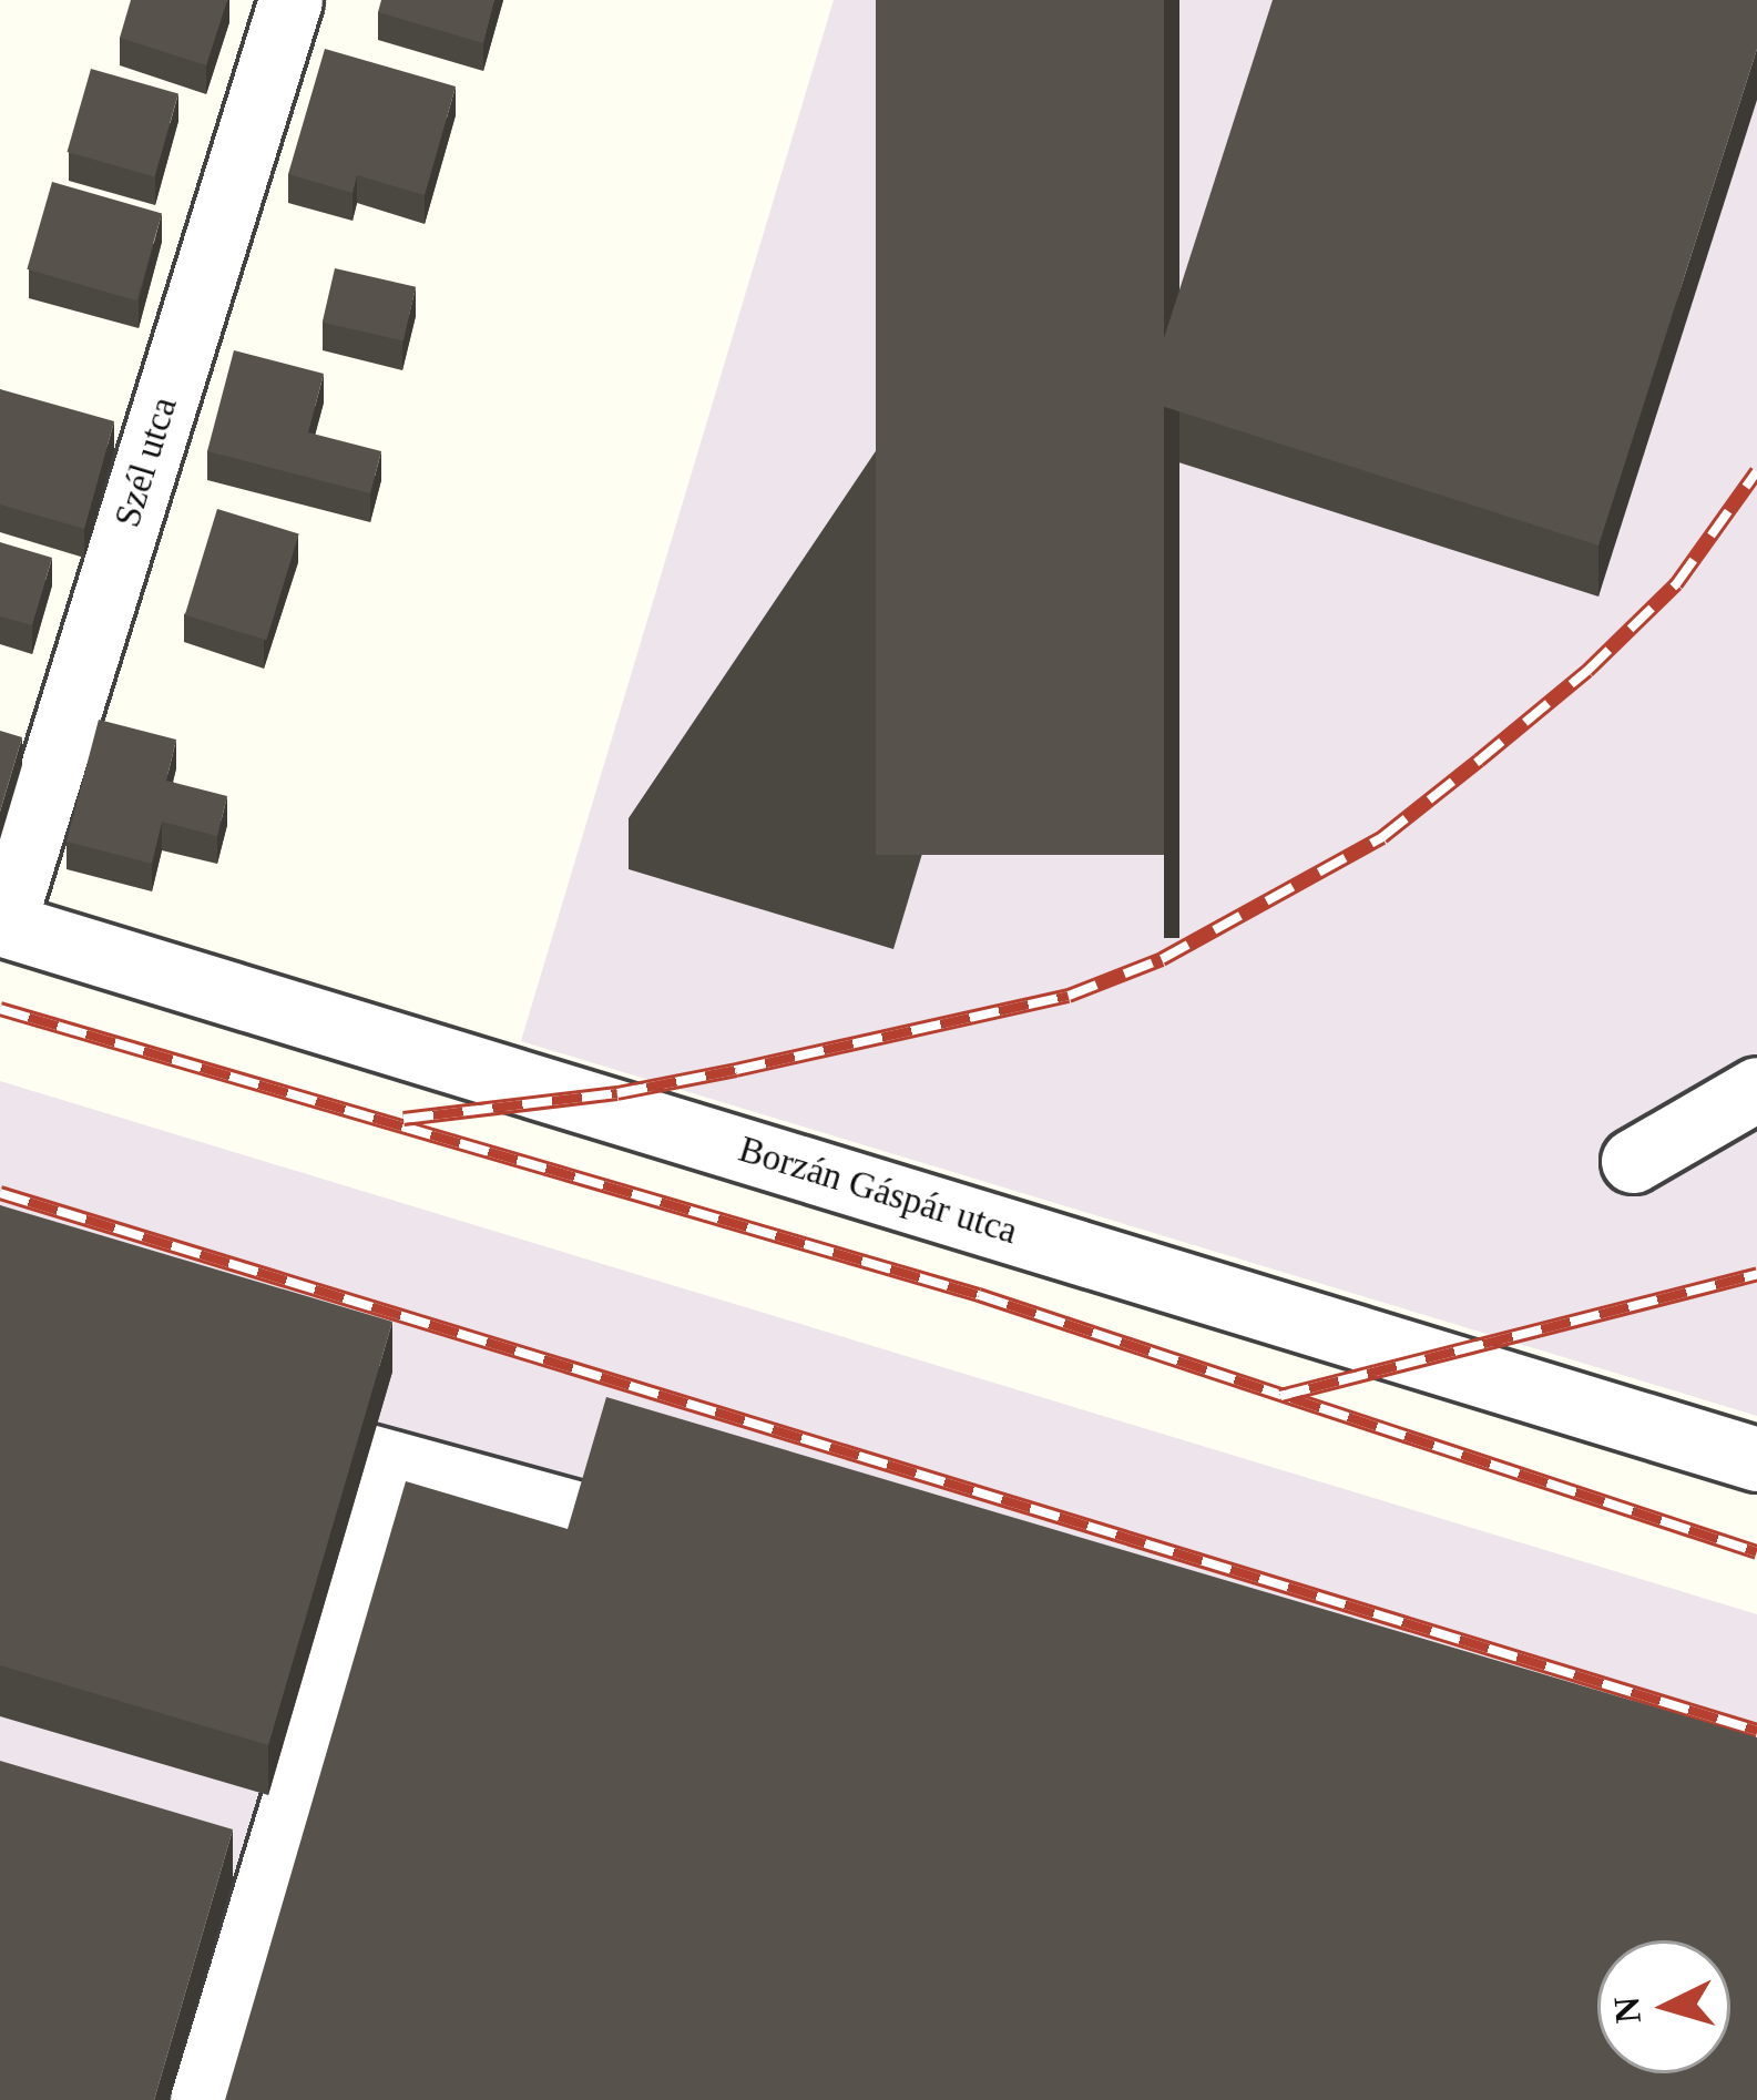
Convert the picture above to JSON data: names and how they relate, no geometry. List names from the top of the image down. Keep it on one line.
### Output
{"streets":{"street":["Szél utca","Borzán Gáspár utca"]},"crossings":[["Szél utca","Borzán Gáspár utca"]],"north":"left"}
